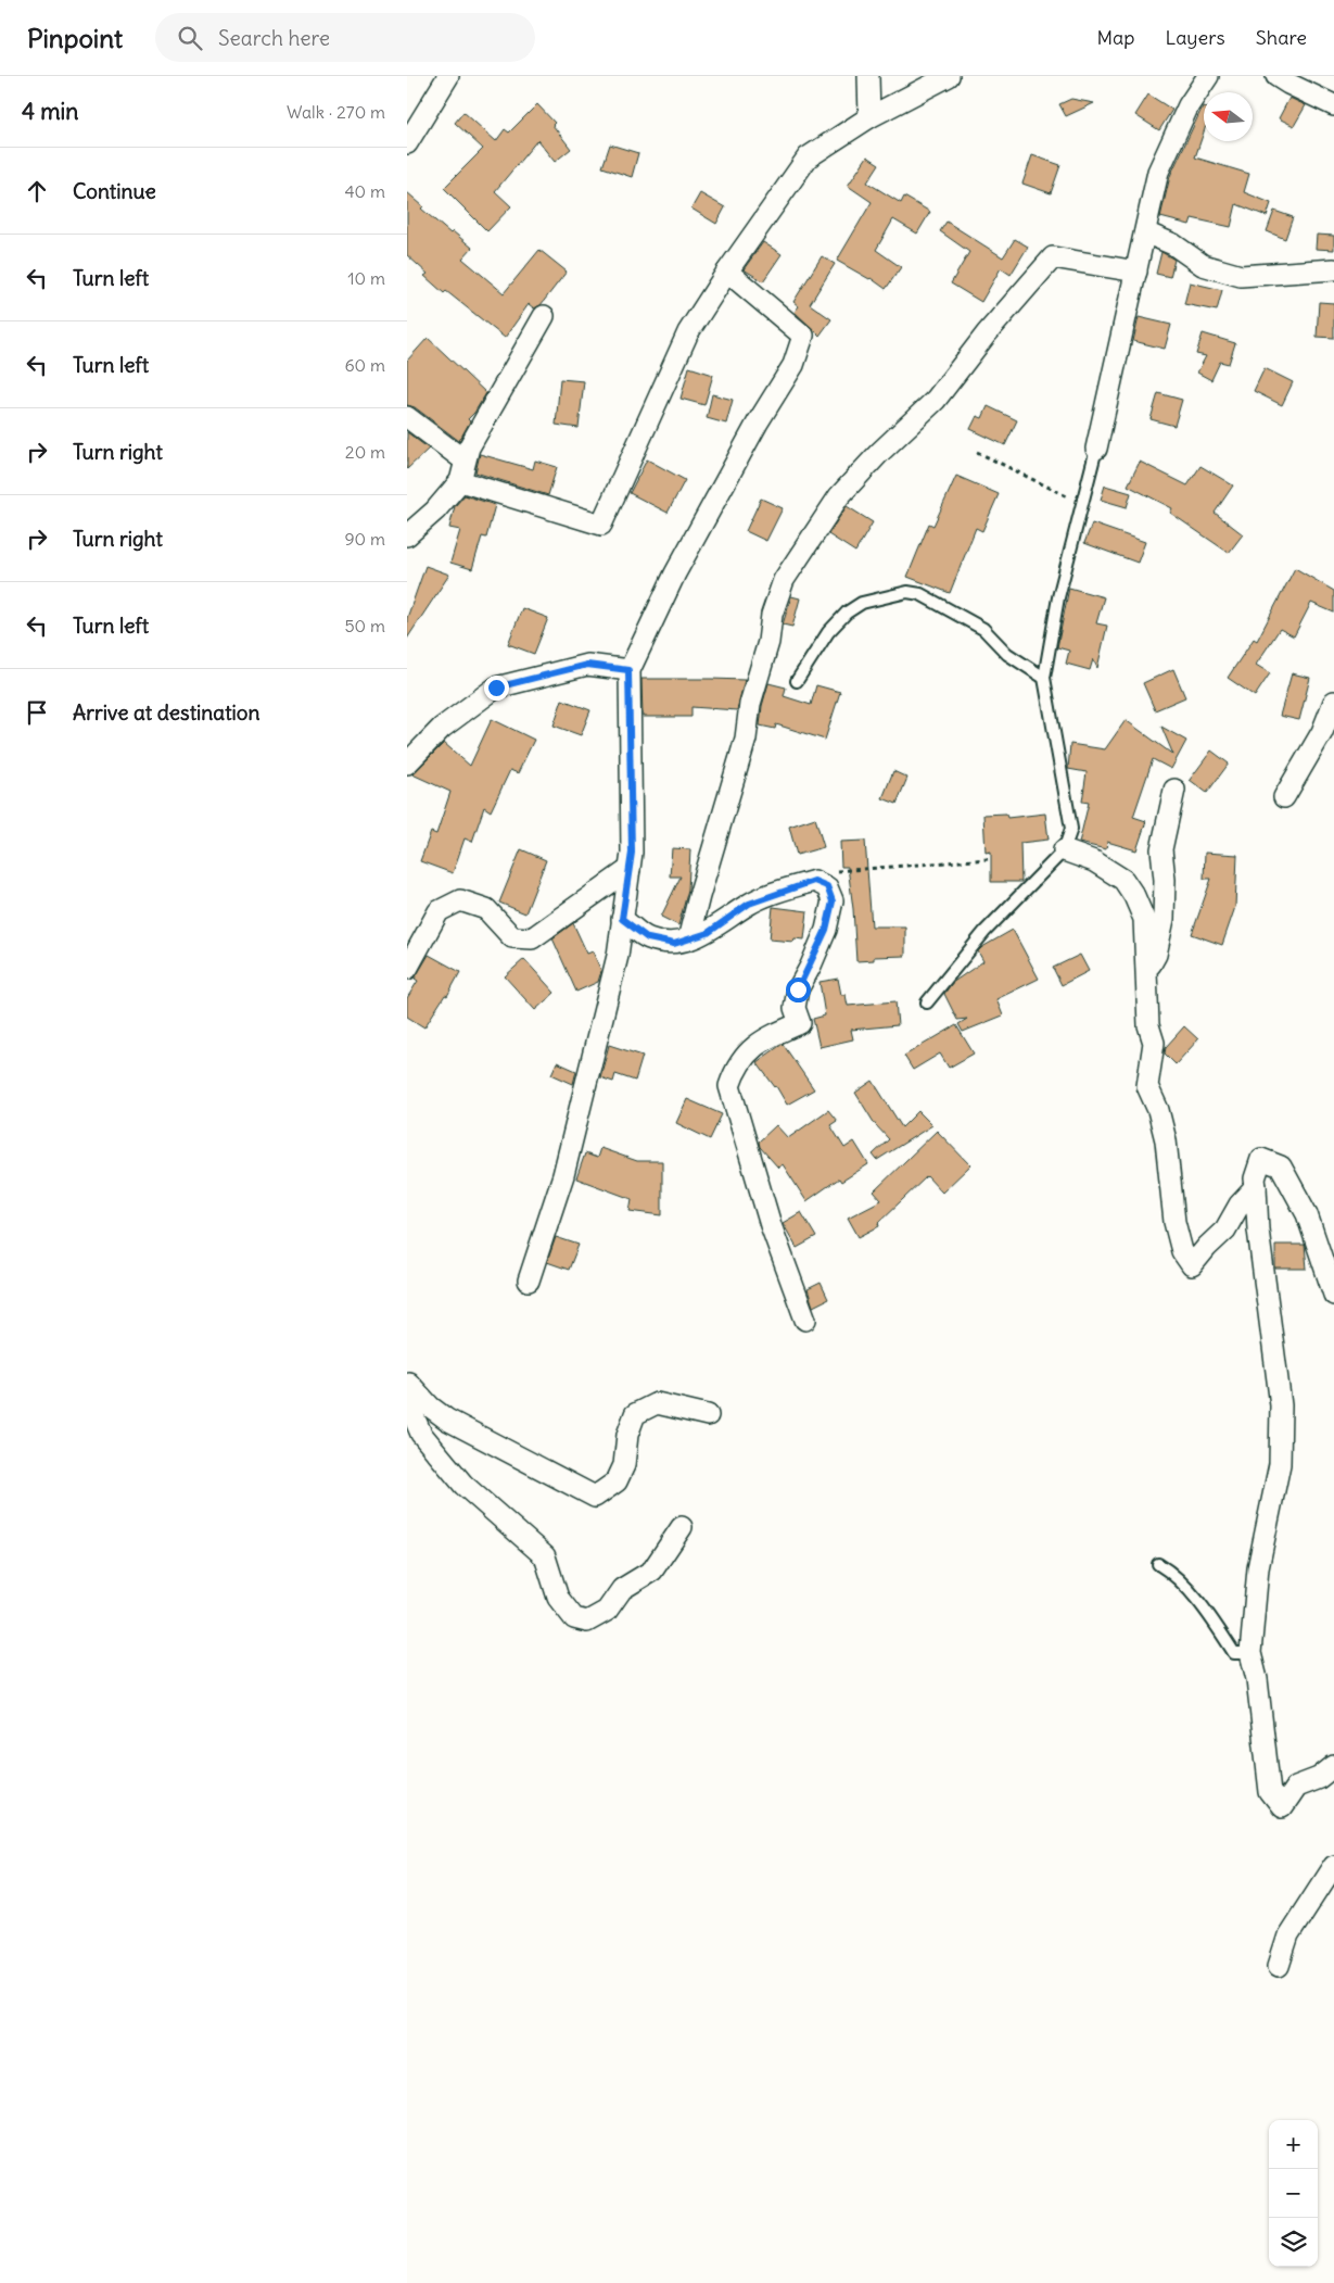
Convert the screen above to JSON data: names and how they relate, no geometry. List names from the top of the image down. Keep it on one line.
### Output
{"north":"left","page":{"header":"Pinpoint","search":"Search here","nav":["Map","Layers","Share"],"heading":["4 min","Walk · 270 m"],"list":[["Continue","40 m"],["Turn left","10 m"],["Turn left","60 m"],["Turn right","20 m"],["Turn right","90 m"],["Turn left","50 m"],"Arrive at destination"],"map_buttons":["+","−"]}}
